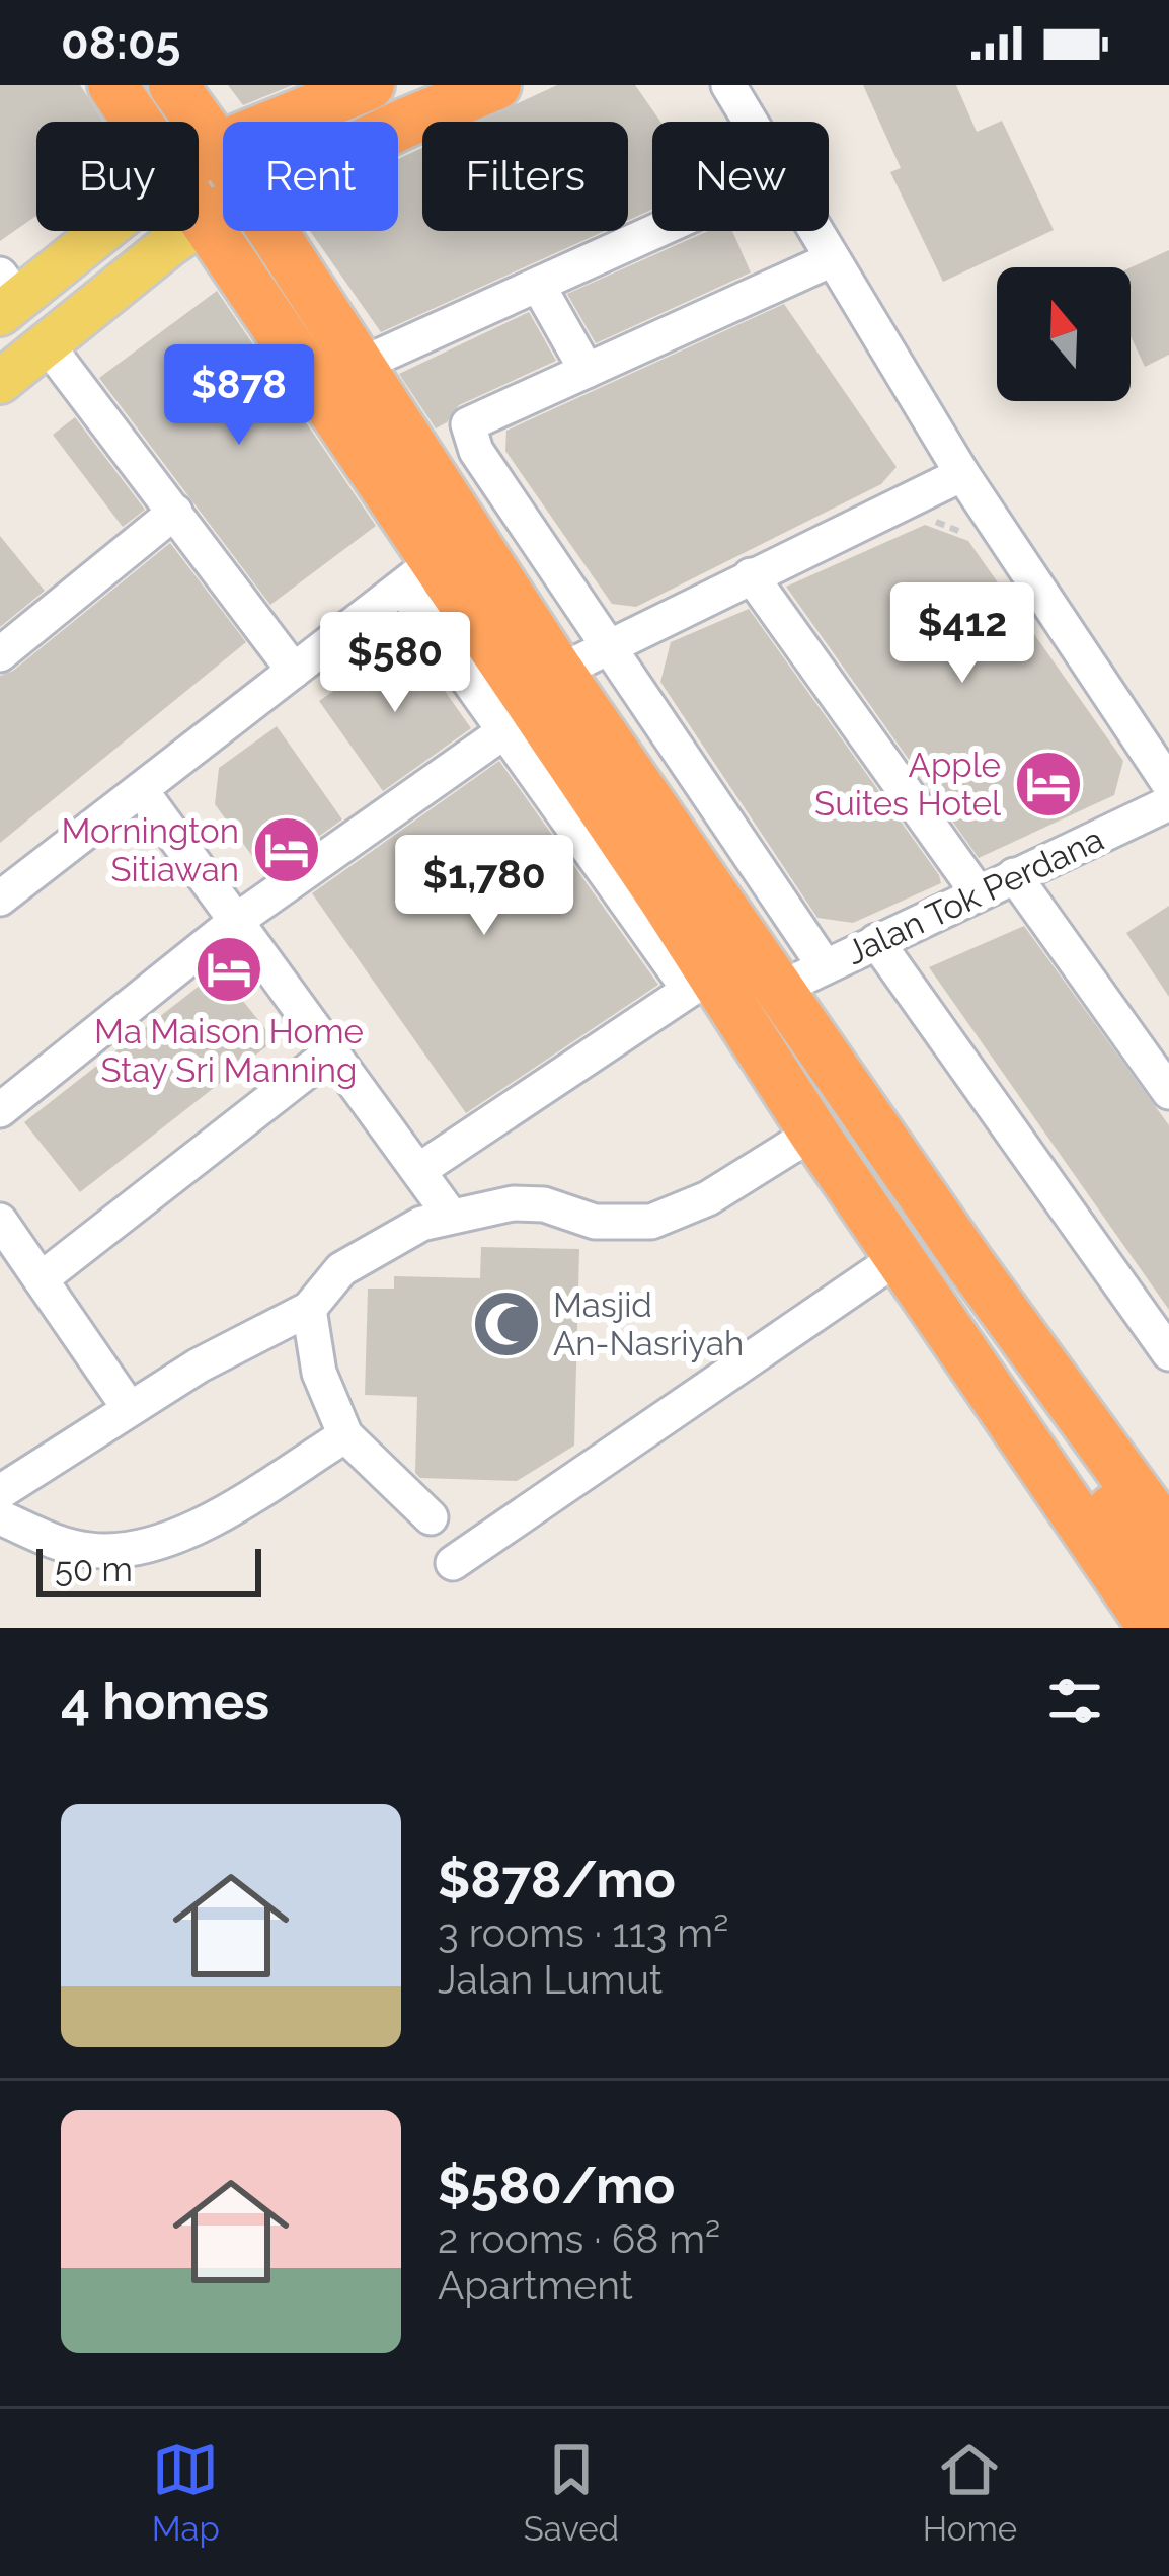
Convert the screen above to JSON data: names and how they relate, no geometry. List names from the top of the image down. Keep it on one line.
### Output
{"streets":{"street":["Jalan Tok Perdana"]},"places":{"hotel":["Apple Suites Hotel","Mornington Sitiawan","Ma Maison Home Stay Sri Manning"],"mosque":["Masjid An-Nasriyah"]},"scale_bar":"50 m","north":"top","page":{"status":"08:05","chip":["Buy","Rent","Filters","New"],"price":["$878","$412","$580","$1,780"],"scale":"50 m","heading":"4 homes","list":[{"name":"$878/mo","note":"3 rooms · 113 m² · Jalan Lumut"},{"name":"$580/mo","note":"2 rooms · 68 m² · Apartment"}],"tabs":["Map","Saved","Home"]}}
